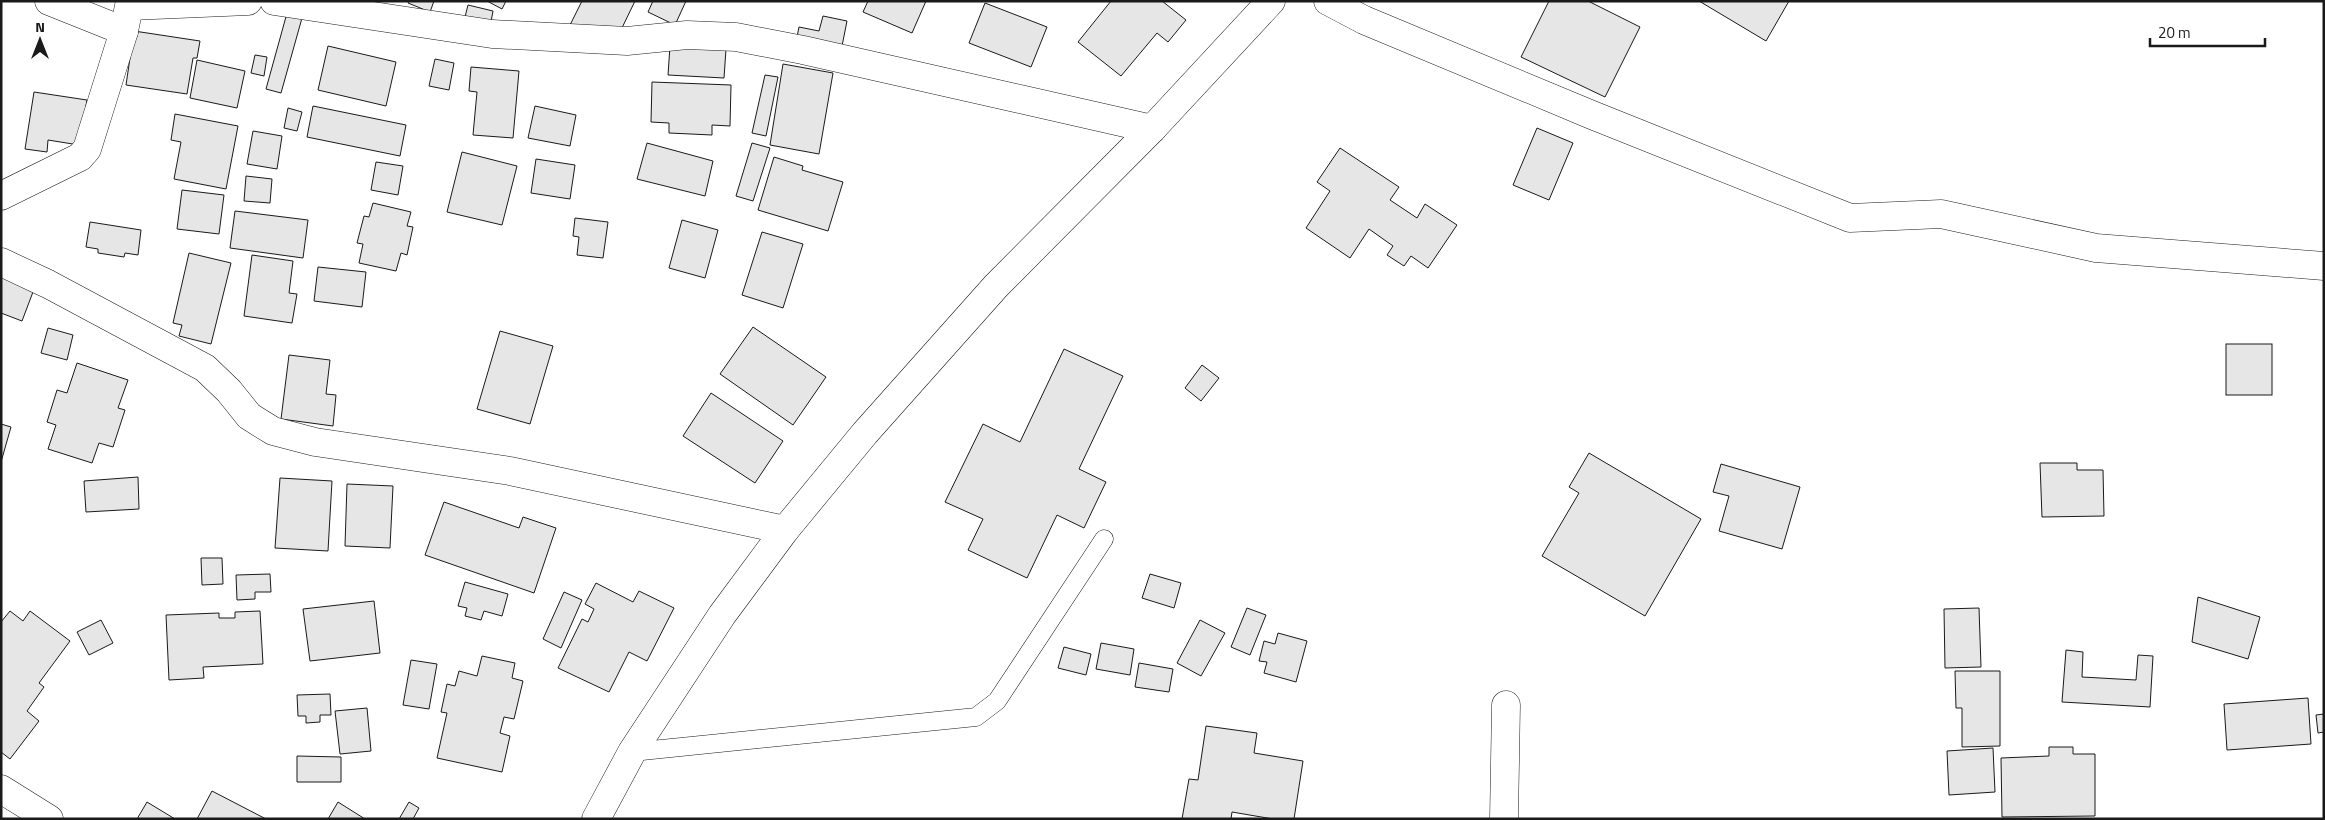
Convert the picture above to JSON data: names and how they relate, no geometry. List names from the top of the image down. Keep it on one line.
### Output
{"scale_bar":"20 m","north":"top"}
